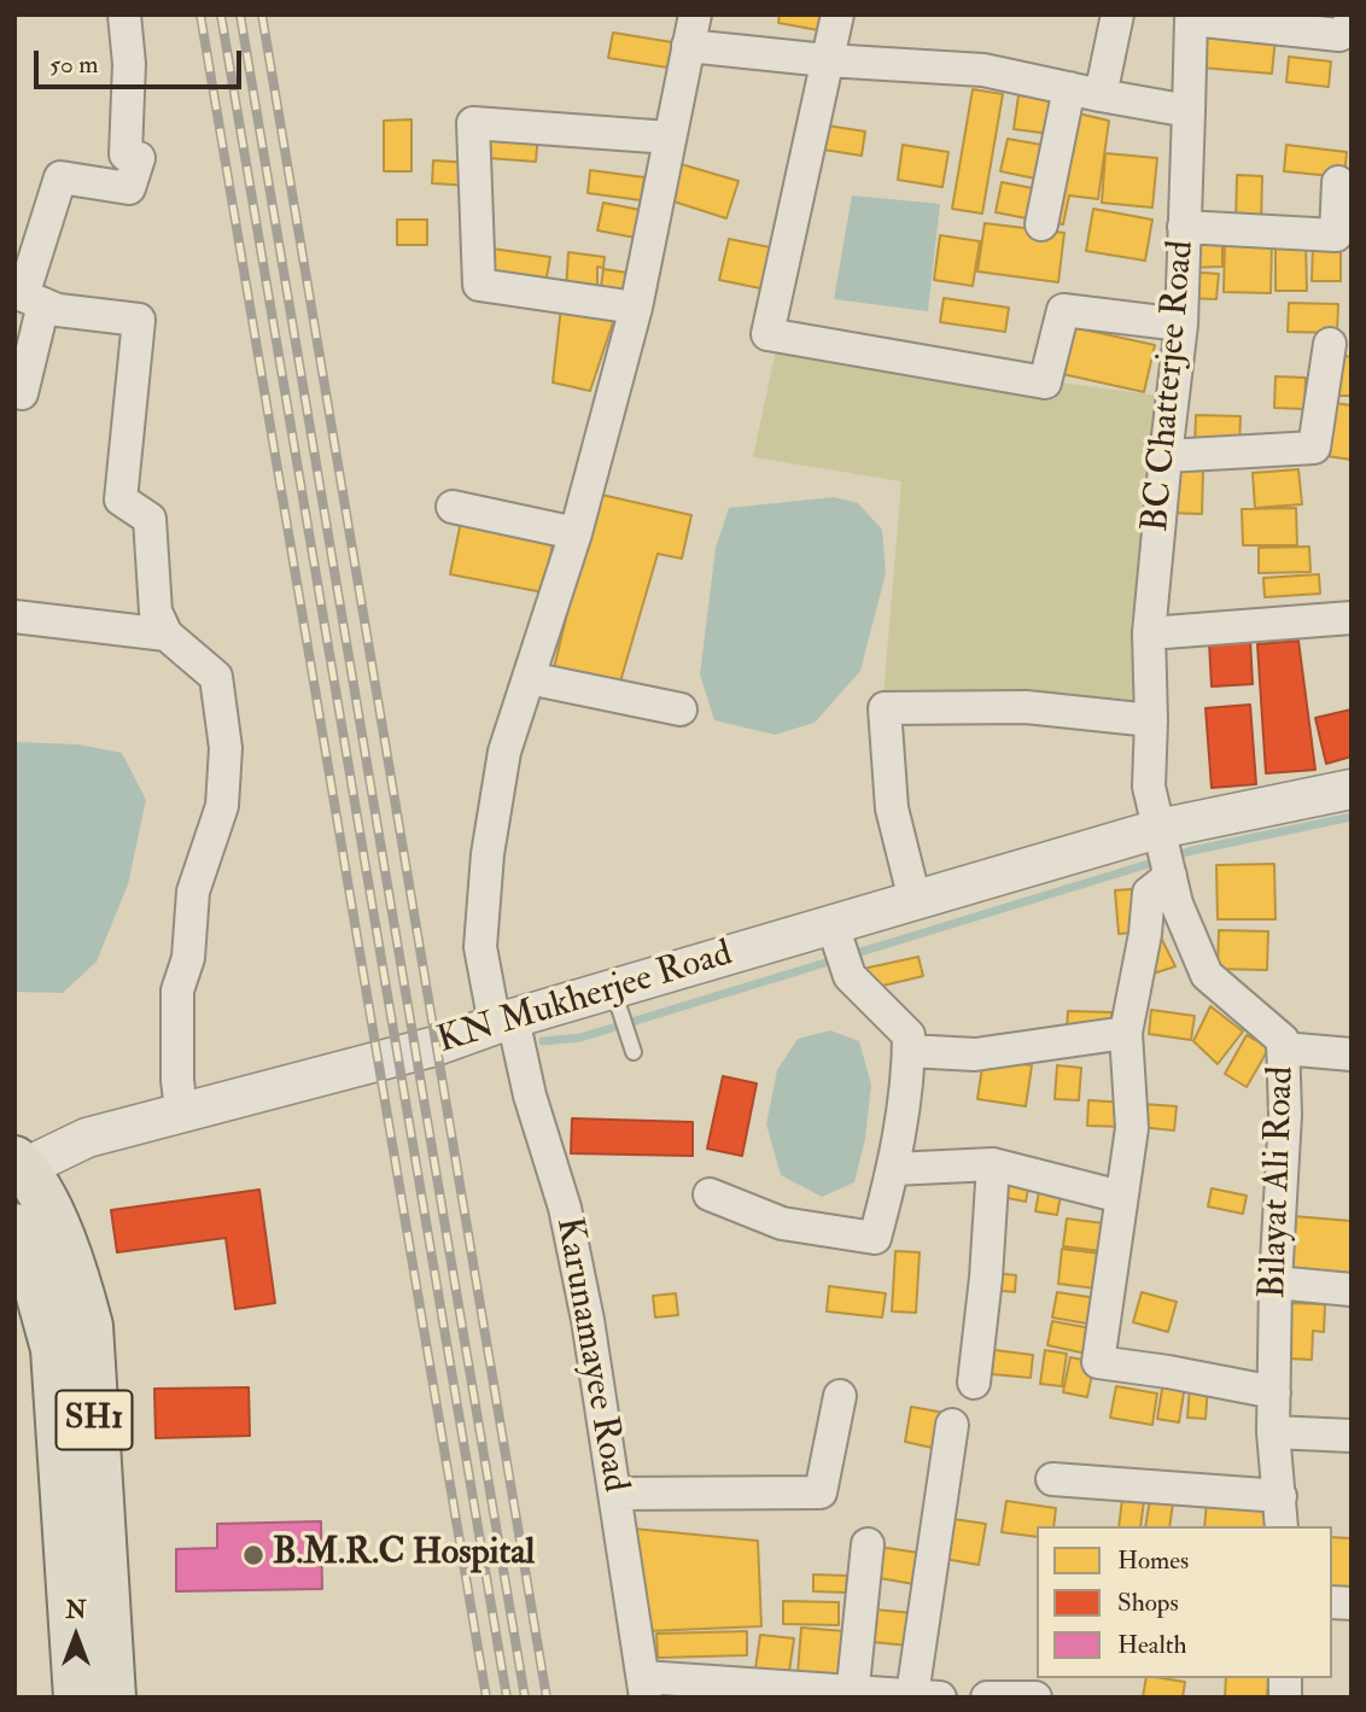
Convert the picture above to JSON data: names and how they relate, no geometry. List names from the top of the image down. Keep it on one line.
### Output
{"streets":{"main road":["SH1"],"street":["BC Chatterjee Road","KN Mukherjee Road","Bilayat Ali Road","Karunamayee Road"]},"crossings":[["BC Chatterjee Road","KN Mukherjee Road"],["BC Chatterjee Road","Bilayat Ali Road"],["KN Mukherjee Road","Bilayat Ali Road"],["KN Mukherjee Road","Karunamayee Road"],["KN Mukherjee Road","SH1"]],"places":["B.M.R.C Hospital"],"legend":["Homes","Shops","Health"],"scale_bar":"50 m","north":"top"}
